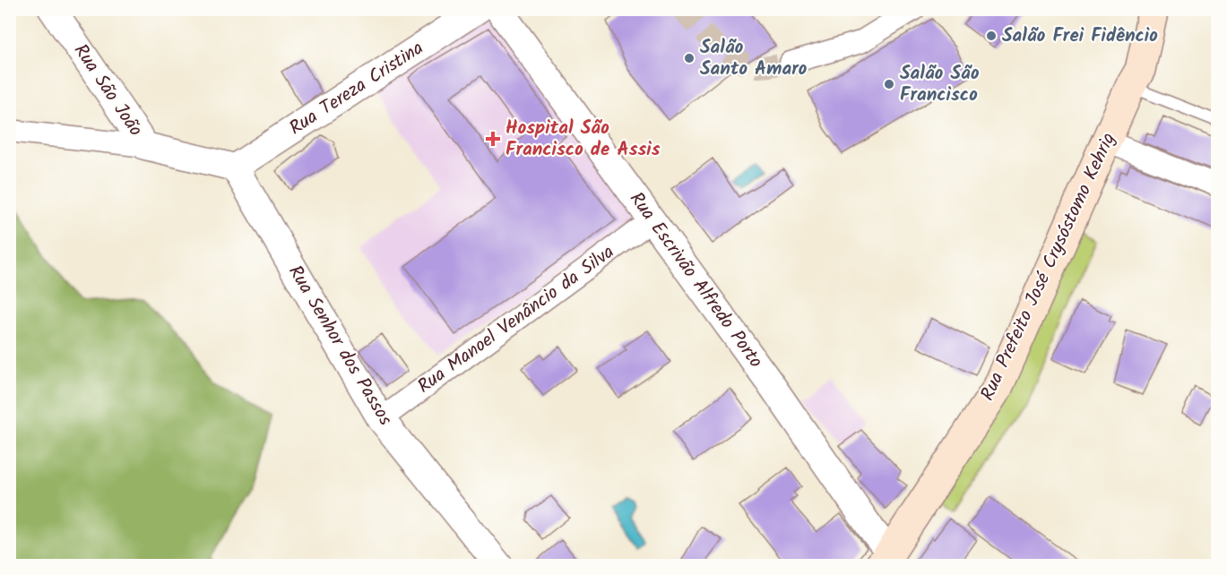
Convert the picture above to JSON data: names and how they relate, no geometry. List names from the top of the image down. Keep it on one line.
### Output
{"streets":{"main road":["Rua Prefeito José Crysóstomo Kehrig"],"street":["Rua Tereza Cristina","Rua São João","Rua Escrivão Alfredo Porto","Rua Manoel Venâncio da Silva","Rua Senhor dos Passos"]},"crossings":[["Rua Tereza Cristina","Rua Senhor dos Passos"],["Rua Prefeito José Crysóstomo Kehrig","Rua Escrivão Alfredo Porto"],["Rua Escrivão Alfredo Porto","Rua Manoel Venâncio da Silva"],["Rua Manoel Venâncio da Silva","Rua Senhor dos Passos"]],"places":{"other":["Salão Frei Fidêncio","Salão Santo Amaro","Salão São Francisco"],"health":["Hospital São Francisco de Assis"]}}
